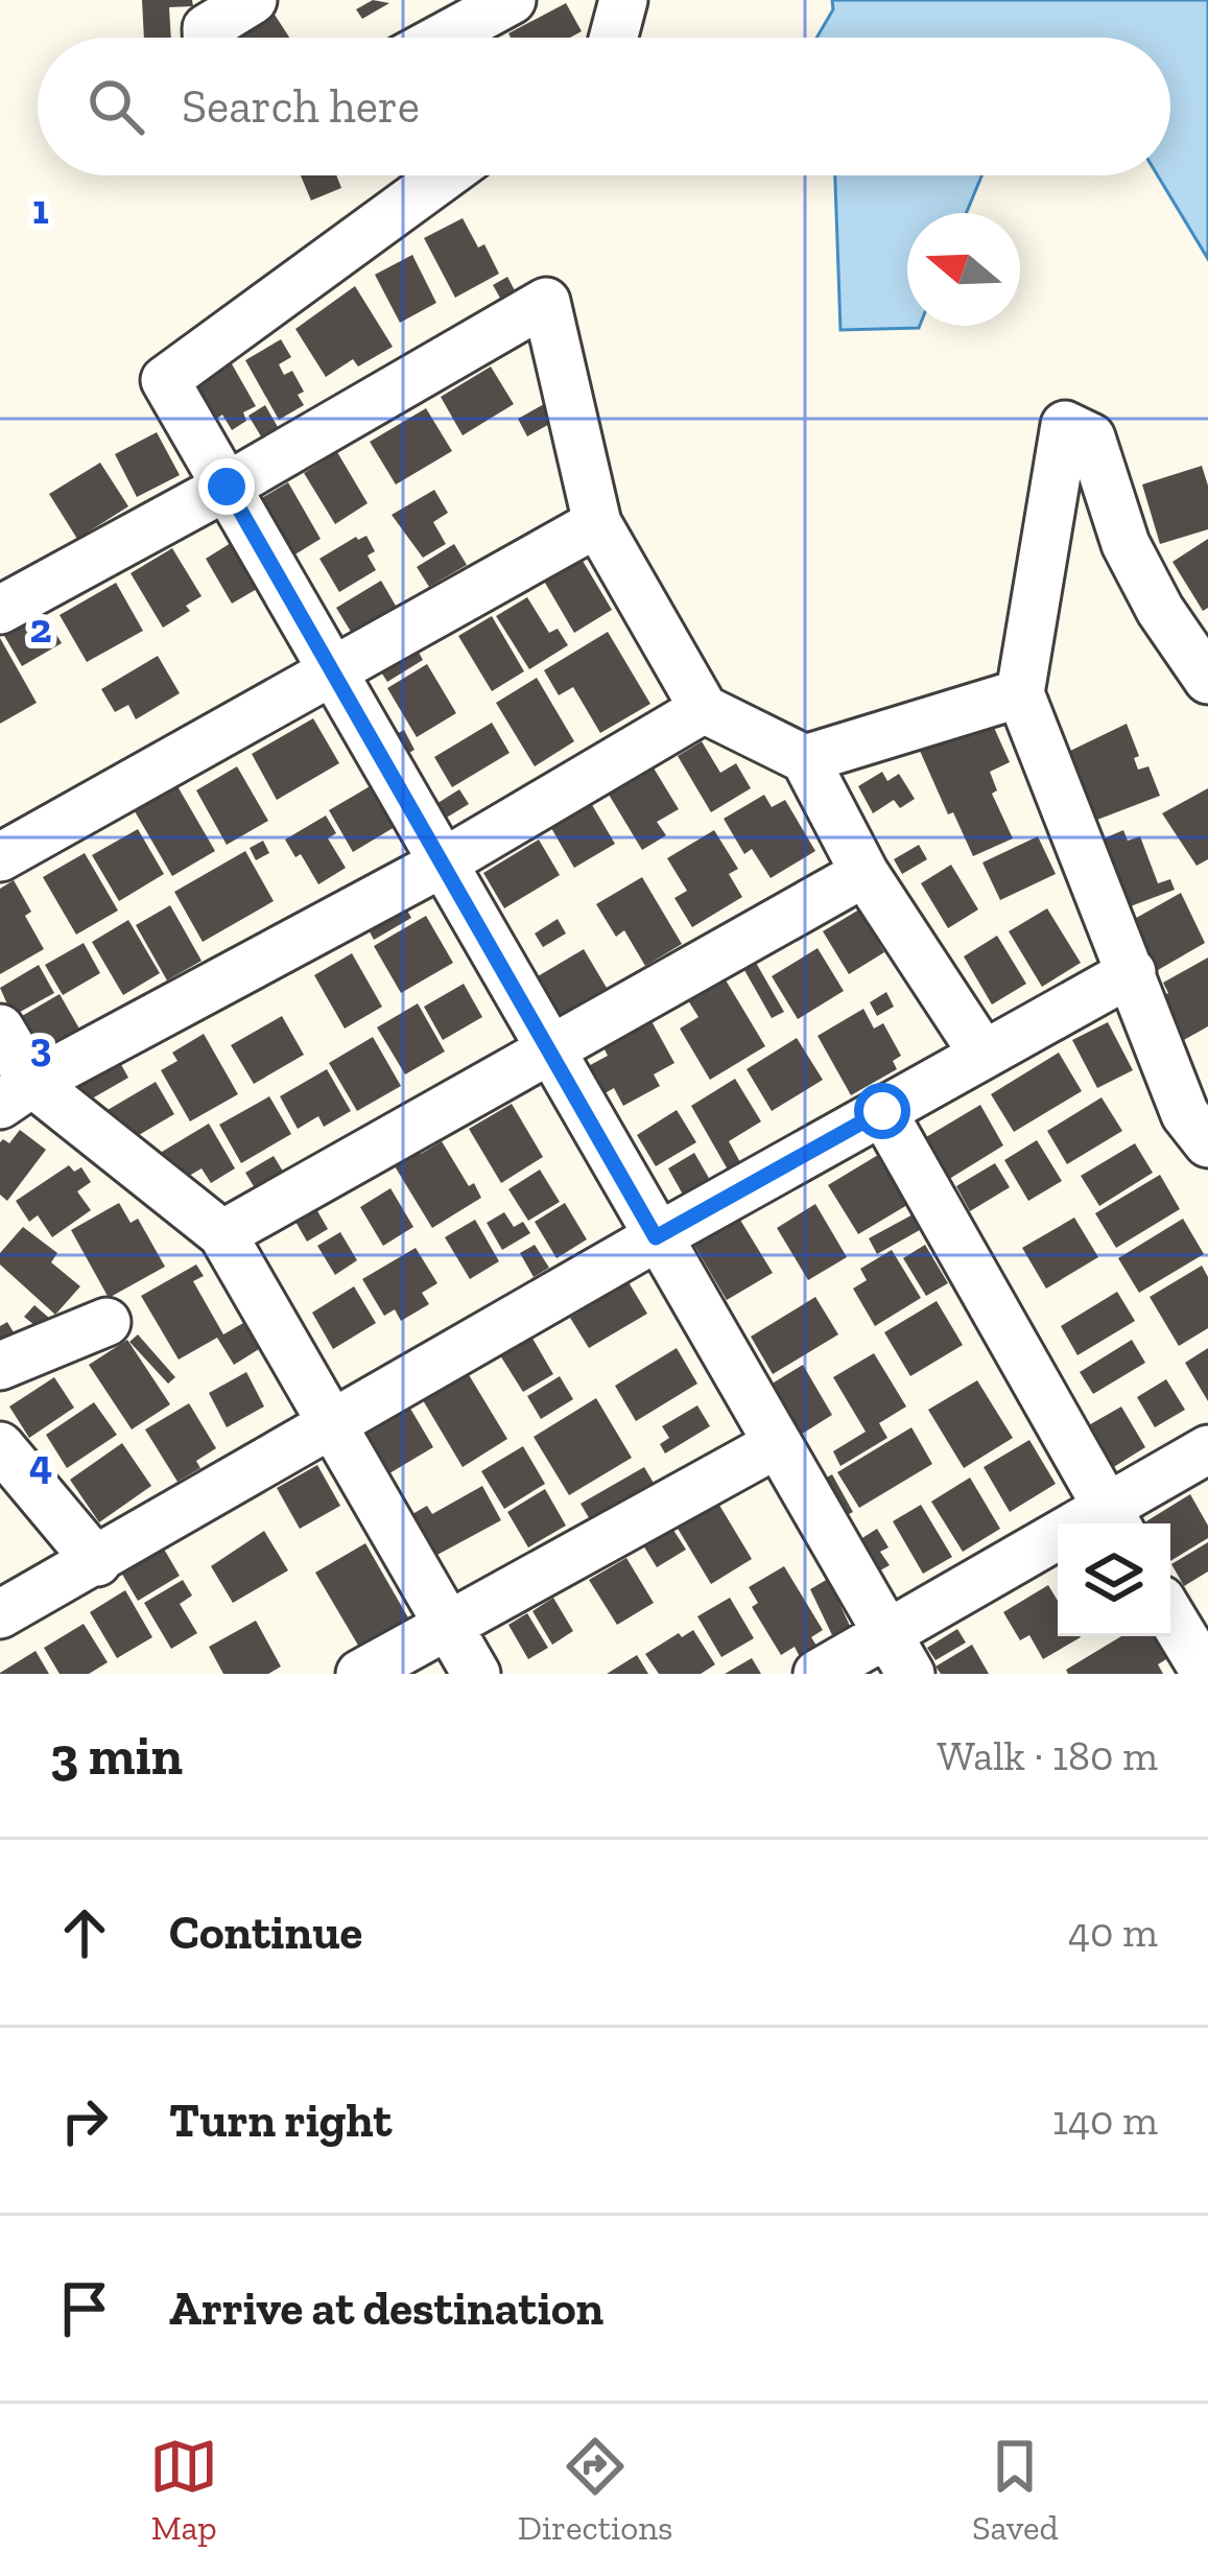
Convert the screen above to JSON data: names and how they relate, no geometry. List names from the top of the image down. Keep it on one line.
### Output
{"north":"left","page":{"search":"Search here","heading":["3 min","Walk · 180 m"],"list":[["Continue","40 m"],["Turn right","140 m"],"Arrive at destination"],"nav":["Map","Directions","Saved"]},"grid":{"rows":["1","2","3","4"]}}
